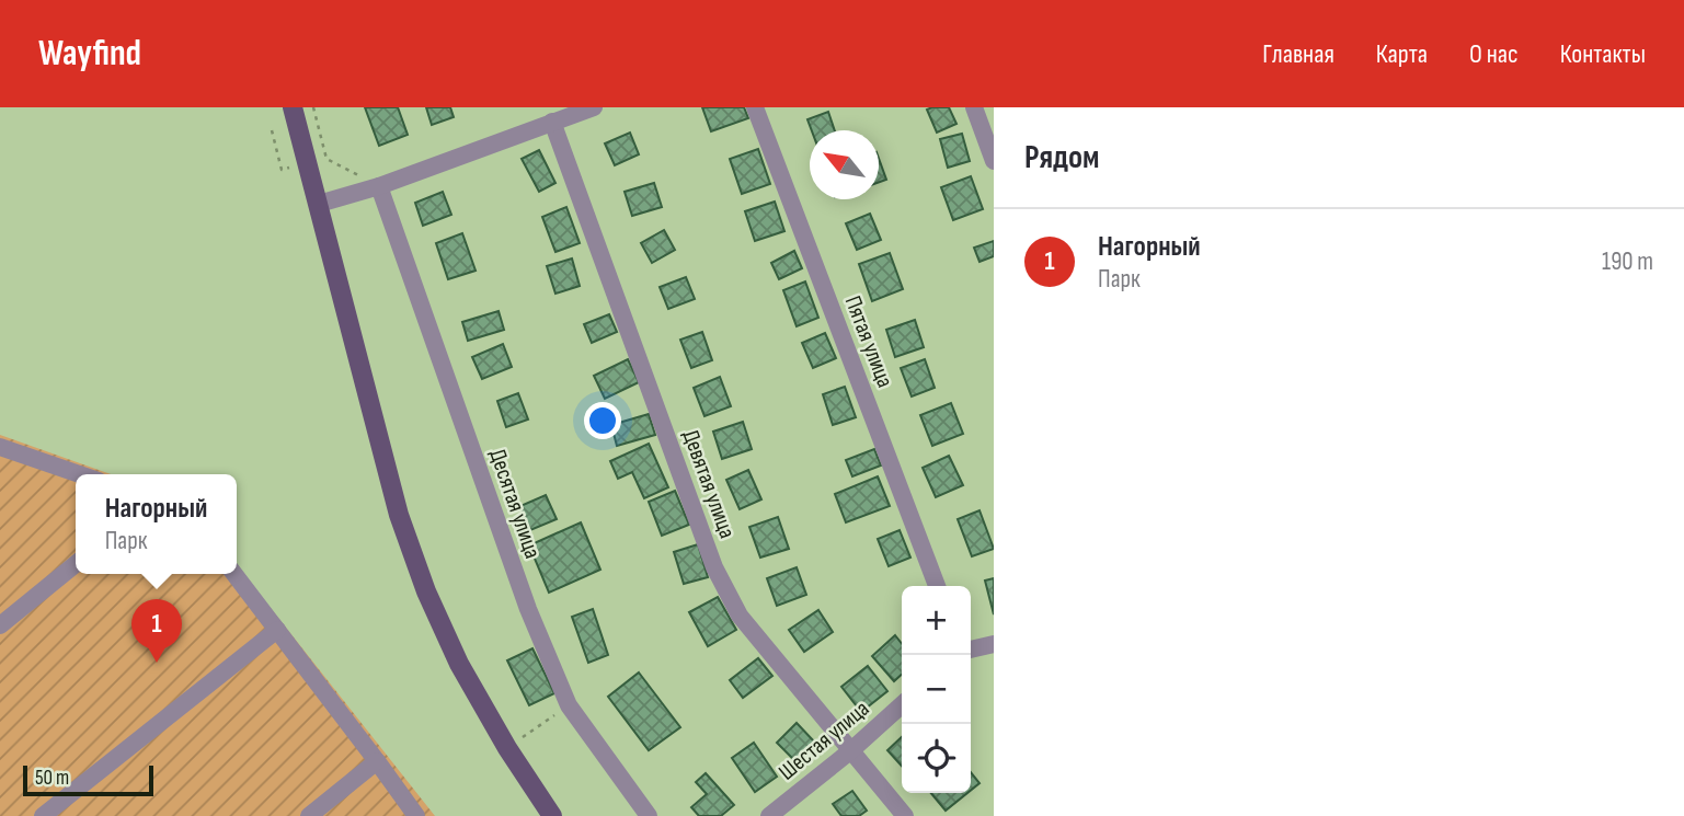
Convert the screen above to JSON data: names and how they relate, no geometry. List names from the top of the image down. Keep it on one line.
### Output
{"streets":{"street":["Пятая улица","Девятая улица","Десятая улица","Шестая улица"]},"crossings":[["Девятая улица","Шестая улица"]],"scale_bar":"50 m","north":"top left","page":{"header":"Wayfind","nav":["Главная","Карта","О нас","Контакты"],"heading":"Рядом","list":[{"mark":"1","name":"Нагорный","note":"Парк","value":"190 m"}],"popup":["Нагорный","Парк"],"map_buttons":["+","−"],"pins":"1","scale":"50 m"}}
